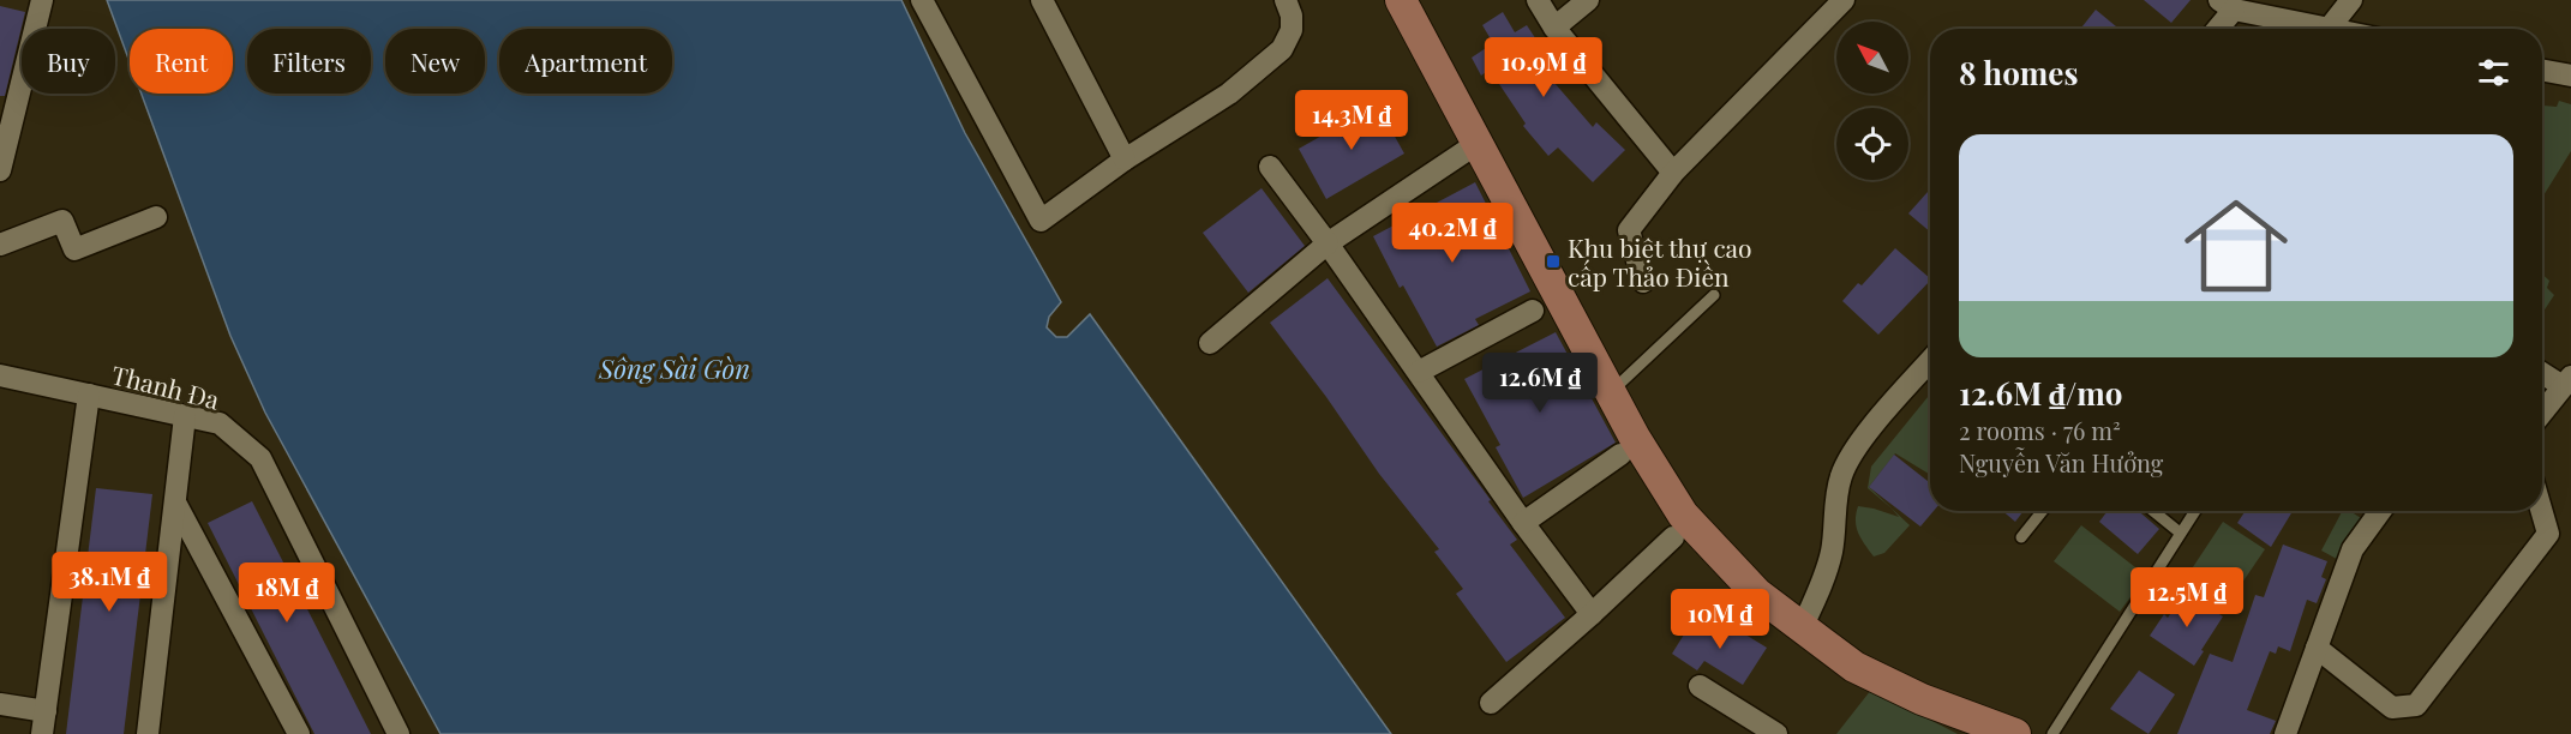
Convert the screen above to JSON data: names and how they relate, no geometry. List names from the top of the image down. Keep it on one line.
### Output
{"streets":{"street":["Thanh Đa"]},"water":["Sông Sài Gòn"],"places":{"transit":["Khu biệt thự cao cấp Thảo Điền"]},"north":"top left","page":{"chip":["Buy","Rent","Filters","New","Apartment"],"heading":"8 homes","price":["10.9M ₫","14.3M ₫","40.2M ₫","12.6M ₫","38.1M ₫","18M ₫","12.5M ₫","10M ₫"],"list":[{"name":"12.6M ₫/mo","note":"2 rooms · 76 m² · Nguyễn Văn Hưởng"}]}}
